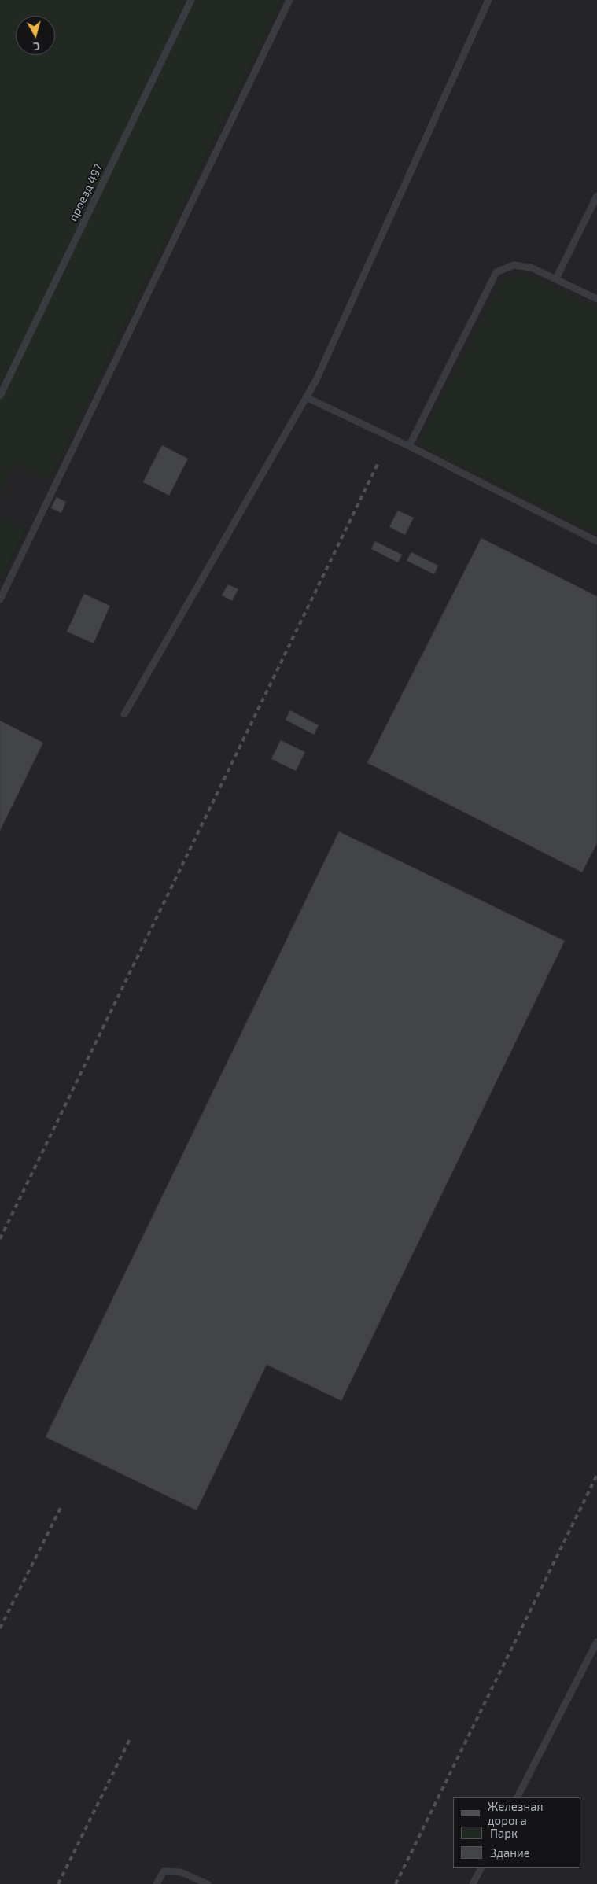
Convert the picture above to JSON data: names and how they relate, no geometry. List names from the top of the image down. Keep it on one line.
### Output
{"streets":{"lane":["проезд 497"]},"legend":["Железная дорога","Парк","Здание"],"north":"bottom"}
